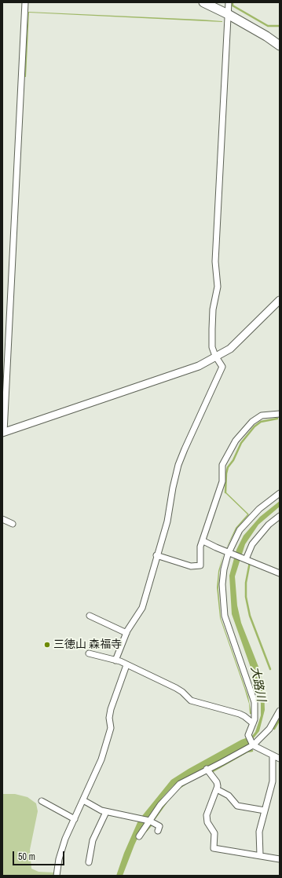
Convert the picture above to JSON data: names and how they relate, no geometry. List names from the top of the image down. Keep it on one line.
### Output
{"water":["大路川"],"places":["三徳山 森福寺"],"scale_bar":"50 m"}
